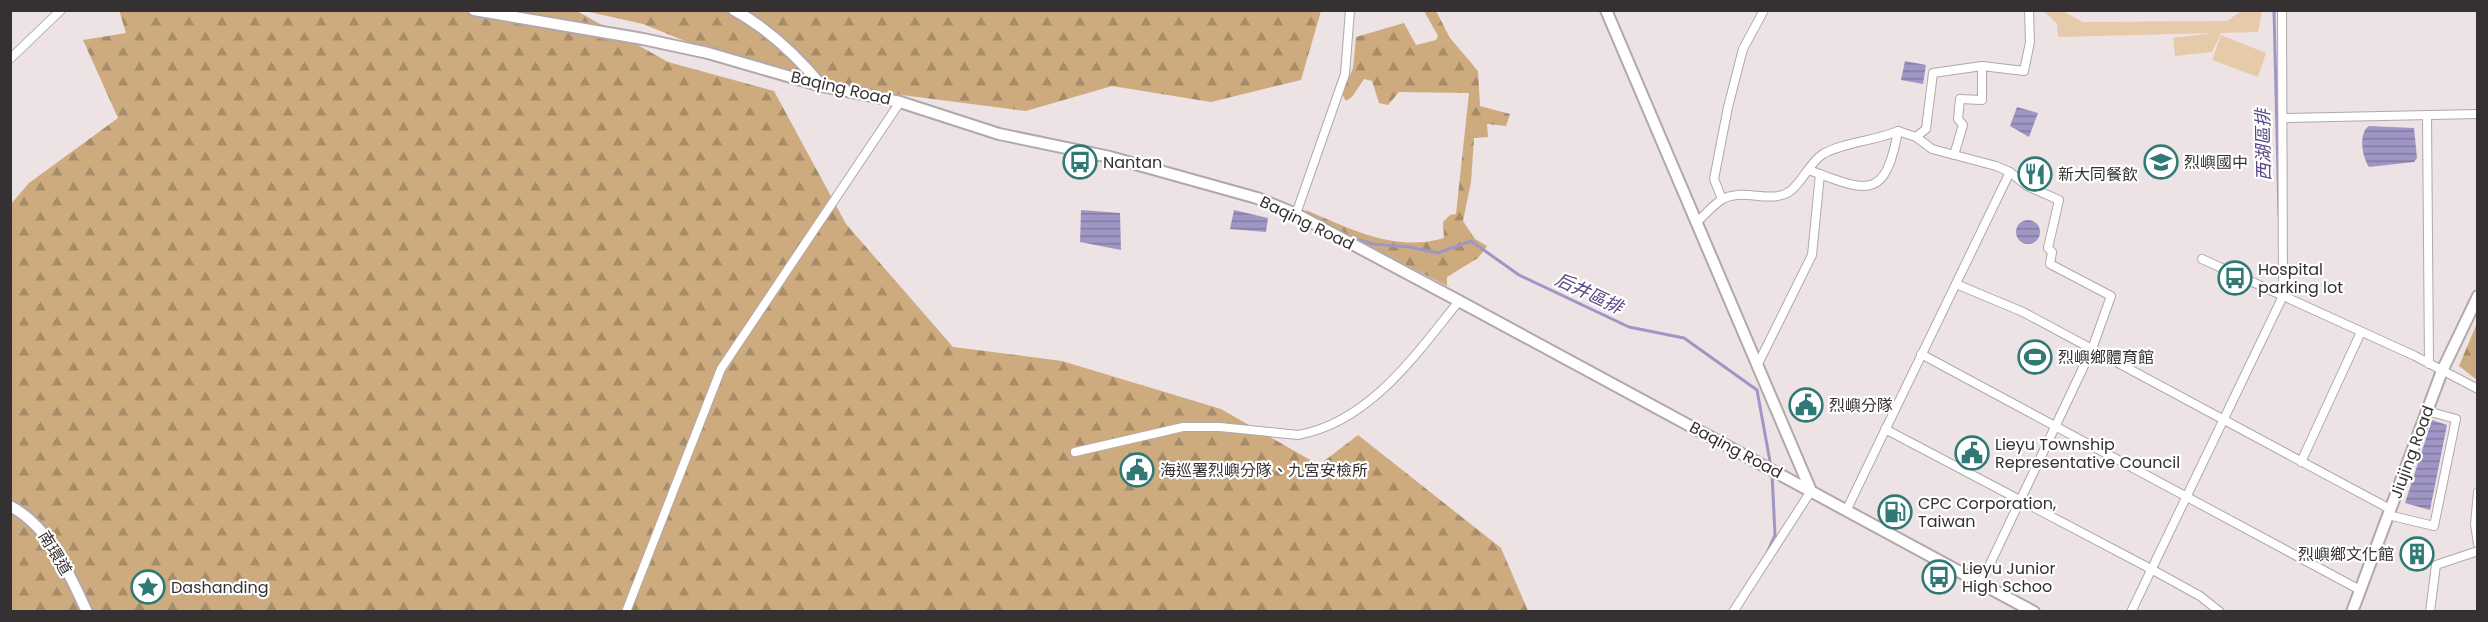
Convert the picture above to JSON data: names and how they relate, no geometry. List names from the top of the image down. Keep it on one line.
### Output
{"streets":{"main road":["Baqing Road","Jiujing Road","南環道"]},"water":["西湖區排","后井區排"],"places":{"bus stop":["Nantan","Hospital parking lot","Lieyu Junior High Schoo"],"school or university":["烈嶼國中"],"restaurant":["新大同餐飲"],"sports":["烈嶼鄉體育館"],"public building":["烈嶼分隊","Lieyu Township Representative Council","海巡署烈嶼分隊、九宮安檢所"],"fuel station":["CPC Corporation, Taiwan"],"building":["烈嶼鄉文化館"],"place":["Dashanding"]}}
